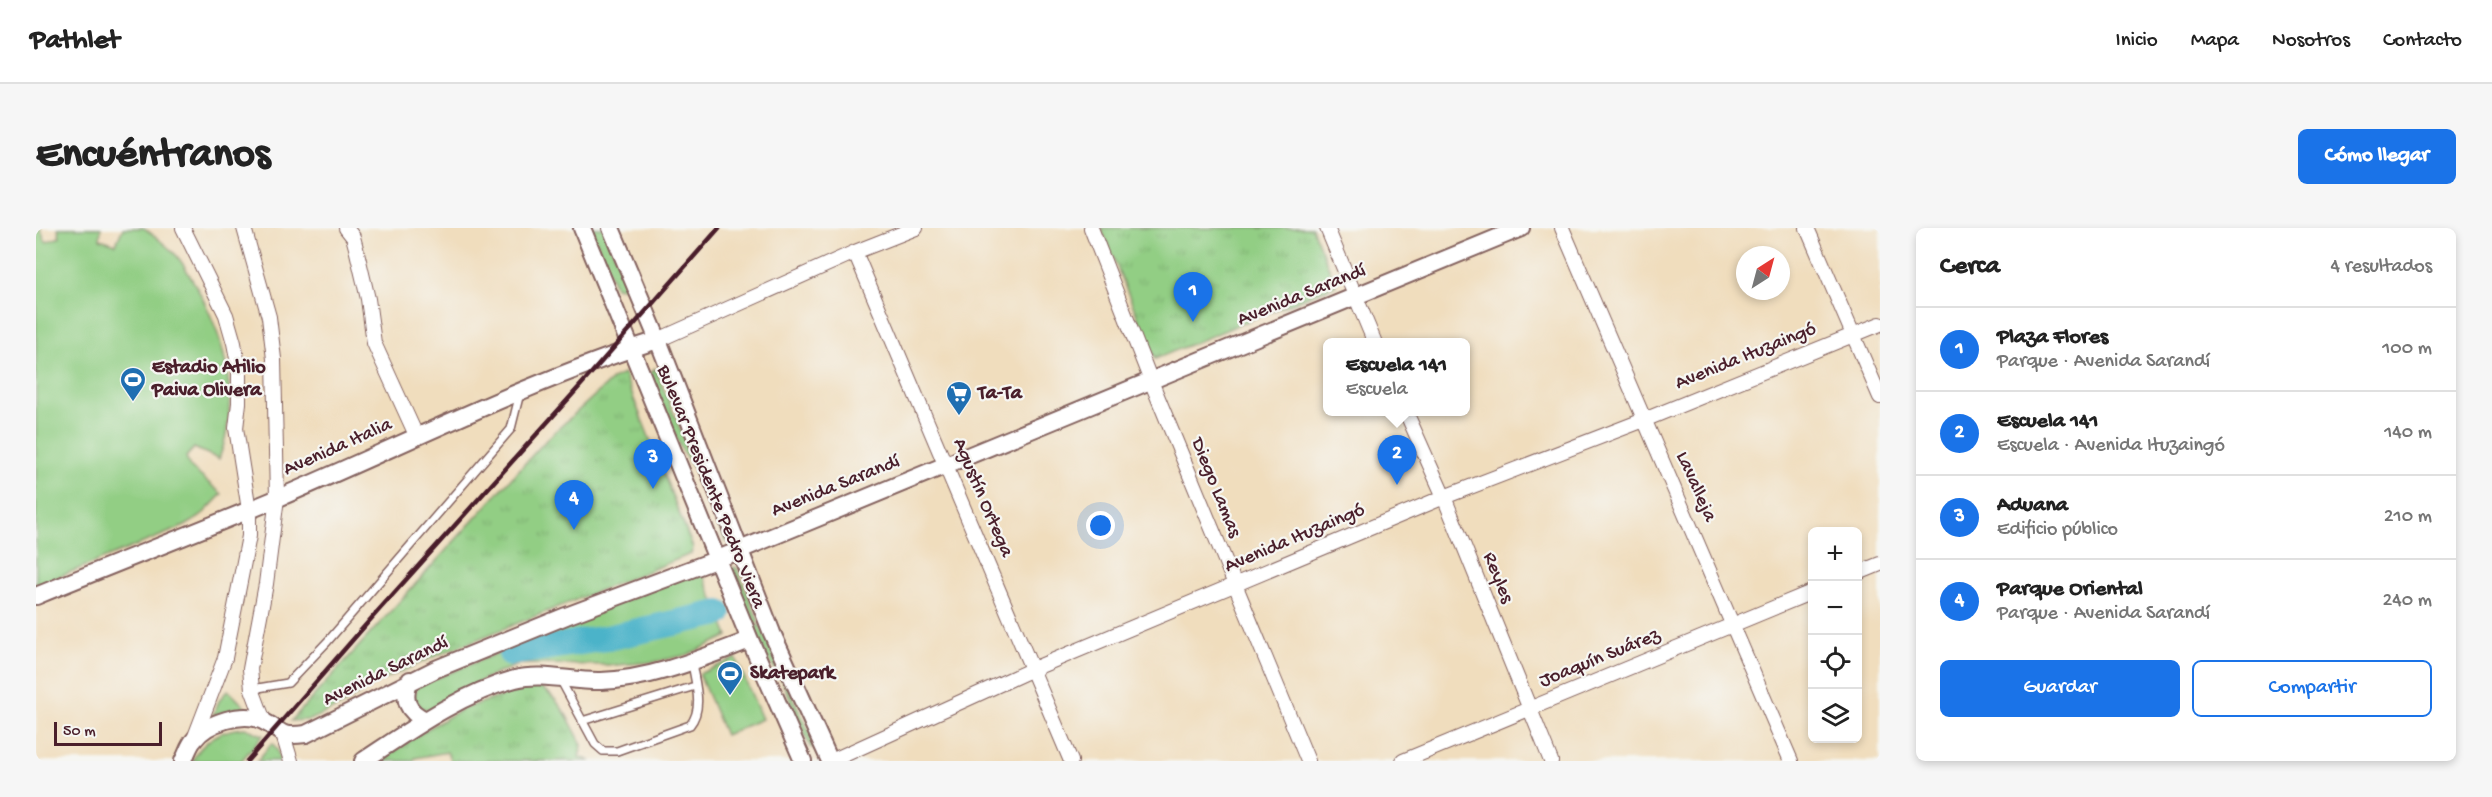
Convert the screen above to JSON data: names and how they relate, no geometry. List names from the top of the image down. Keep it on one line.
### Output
{"streets":{"street":["Avenida Sarandí","Avenida Ituzaingó","Avenida Italia","Bulevar Presidente Pedro Viera","Lavalleja","Diego Lamas","Agustín Ortega","Reyles","Joaquín Suárez"]},"crossings":[["Avenida Sarandí","Bulevar Presidente Pedro Viera"],["Avenida Sarandí","Diego Lamas"],["Avenida Sarandí","Agustín Ortega"],["Avenida Ituzaingó","Bulevar Presidente Pedro Viera"],["Avenida Ituzaingó","Lavalleja"],["Avenida Ituzaingó","Diego Lamas"],["Avenida Ituzaingó","Agustín Ortega"],["Avenida Ituzaingó","Reyles"],["Avenida Italia","Bulevar Presidente Pedro Viera"],["Lavalleja","Joaquín Suárez"],["Reyles","Joaquín Suárez"]],"places":{"sports":["Estadio Atilio Paiva Olivera","Skatepark"],"supermarket":["Ta-Ta"]},"scale_bar":"50 m","north":"top right","page":{"header":"Pathlet","nav":["Inicio","Mapa","Nosotros","Contacto"],"buttons":["Cómo llegar",["Guardar","Compartir"]],"title":"Encuéntranos","heading":["Cerca","4 resultados"],"pins":["1","2","3","4"],"list":[{"mark":"1","name":"Plaza Flores","note":"Parque · Avenida Sarandí","value":"100 m"},{"mark":"2","name":"Escuela 141","note":"Escuela · Avenida Ituzaingó","value":"140 m"},{"mark":"3","name":"Aduana","note":"Edificio público","value":"210 m"},{"mark":"4","name":"Parque Oriental","note":"Parque · Avenida Sarandí","value":"240 m"}],"popup":["Escuela 141","Escuela"],"map_buttons":["+","−"],"scale":"50 m"}}
